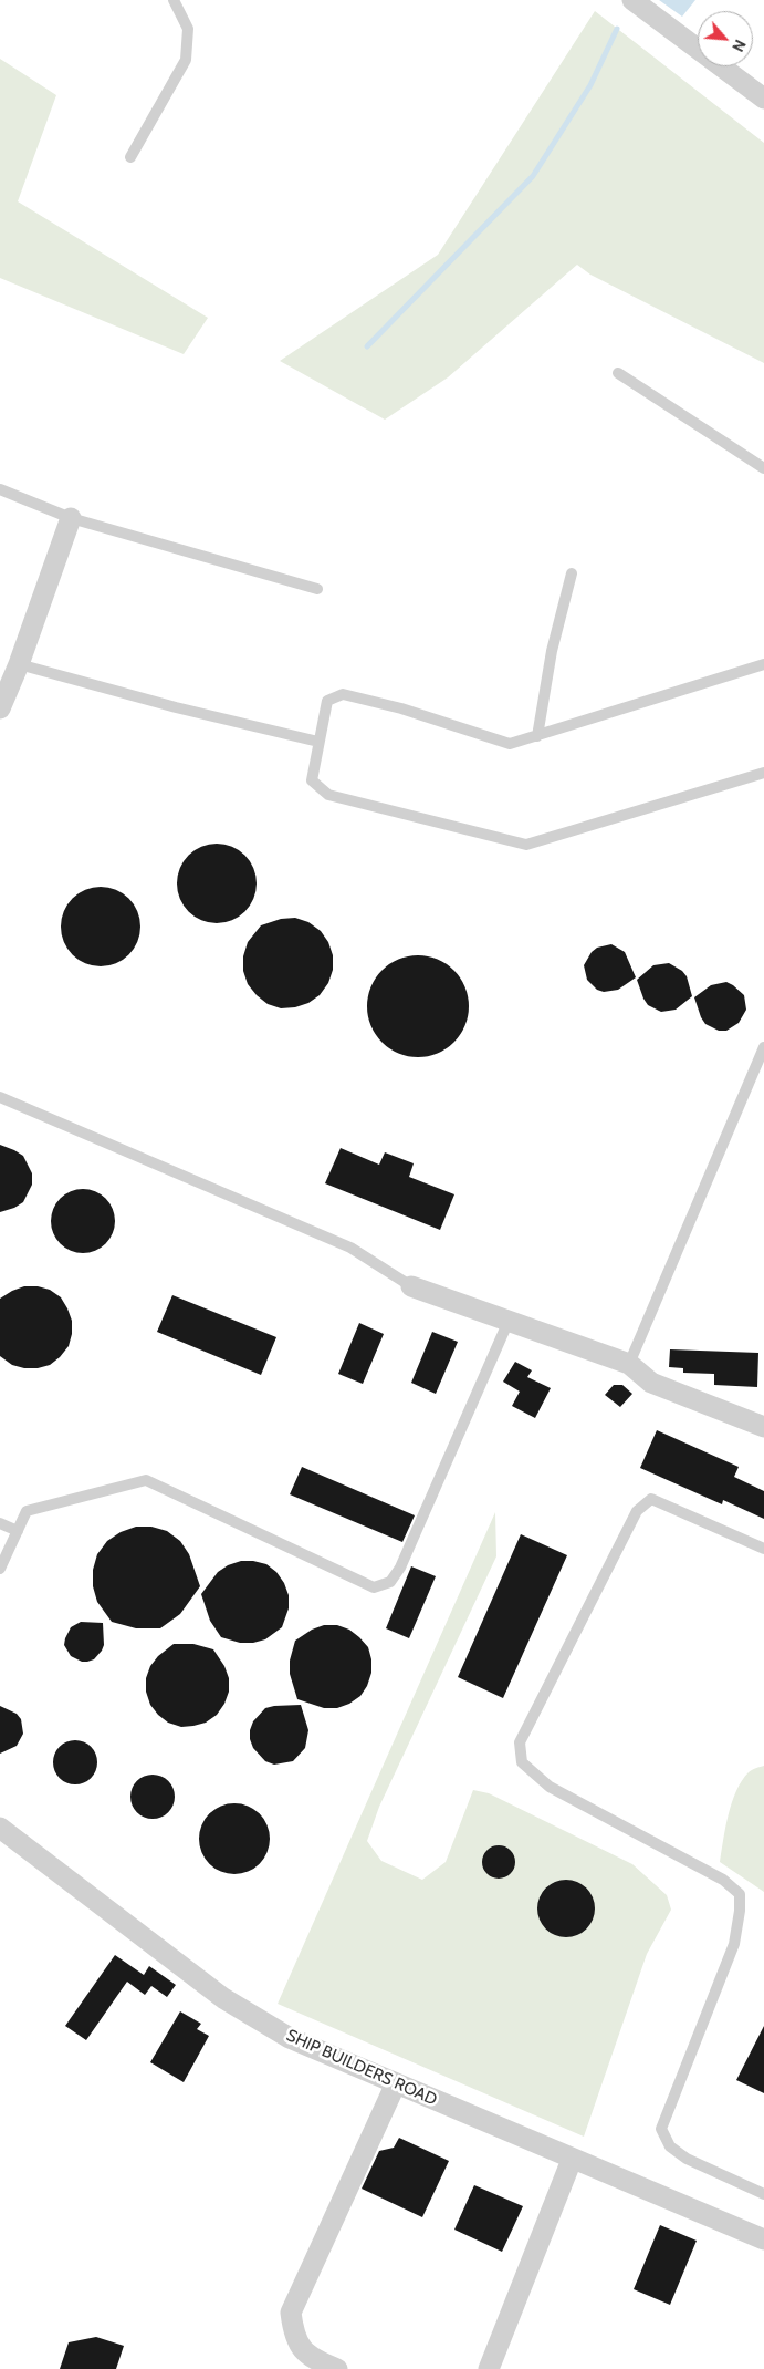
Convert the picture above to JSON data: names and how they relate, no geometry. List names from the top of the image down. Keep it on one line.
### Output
{"streets":{"street":["SHIP BUILDERS ROAD"]},"north":"bottom right"}
